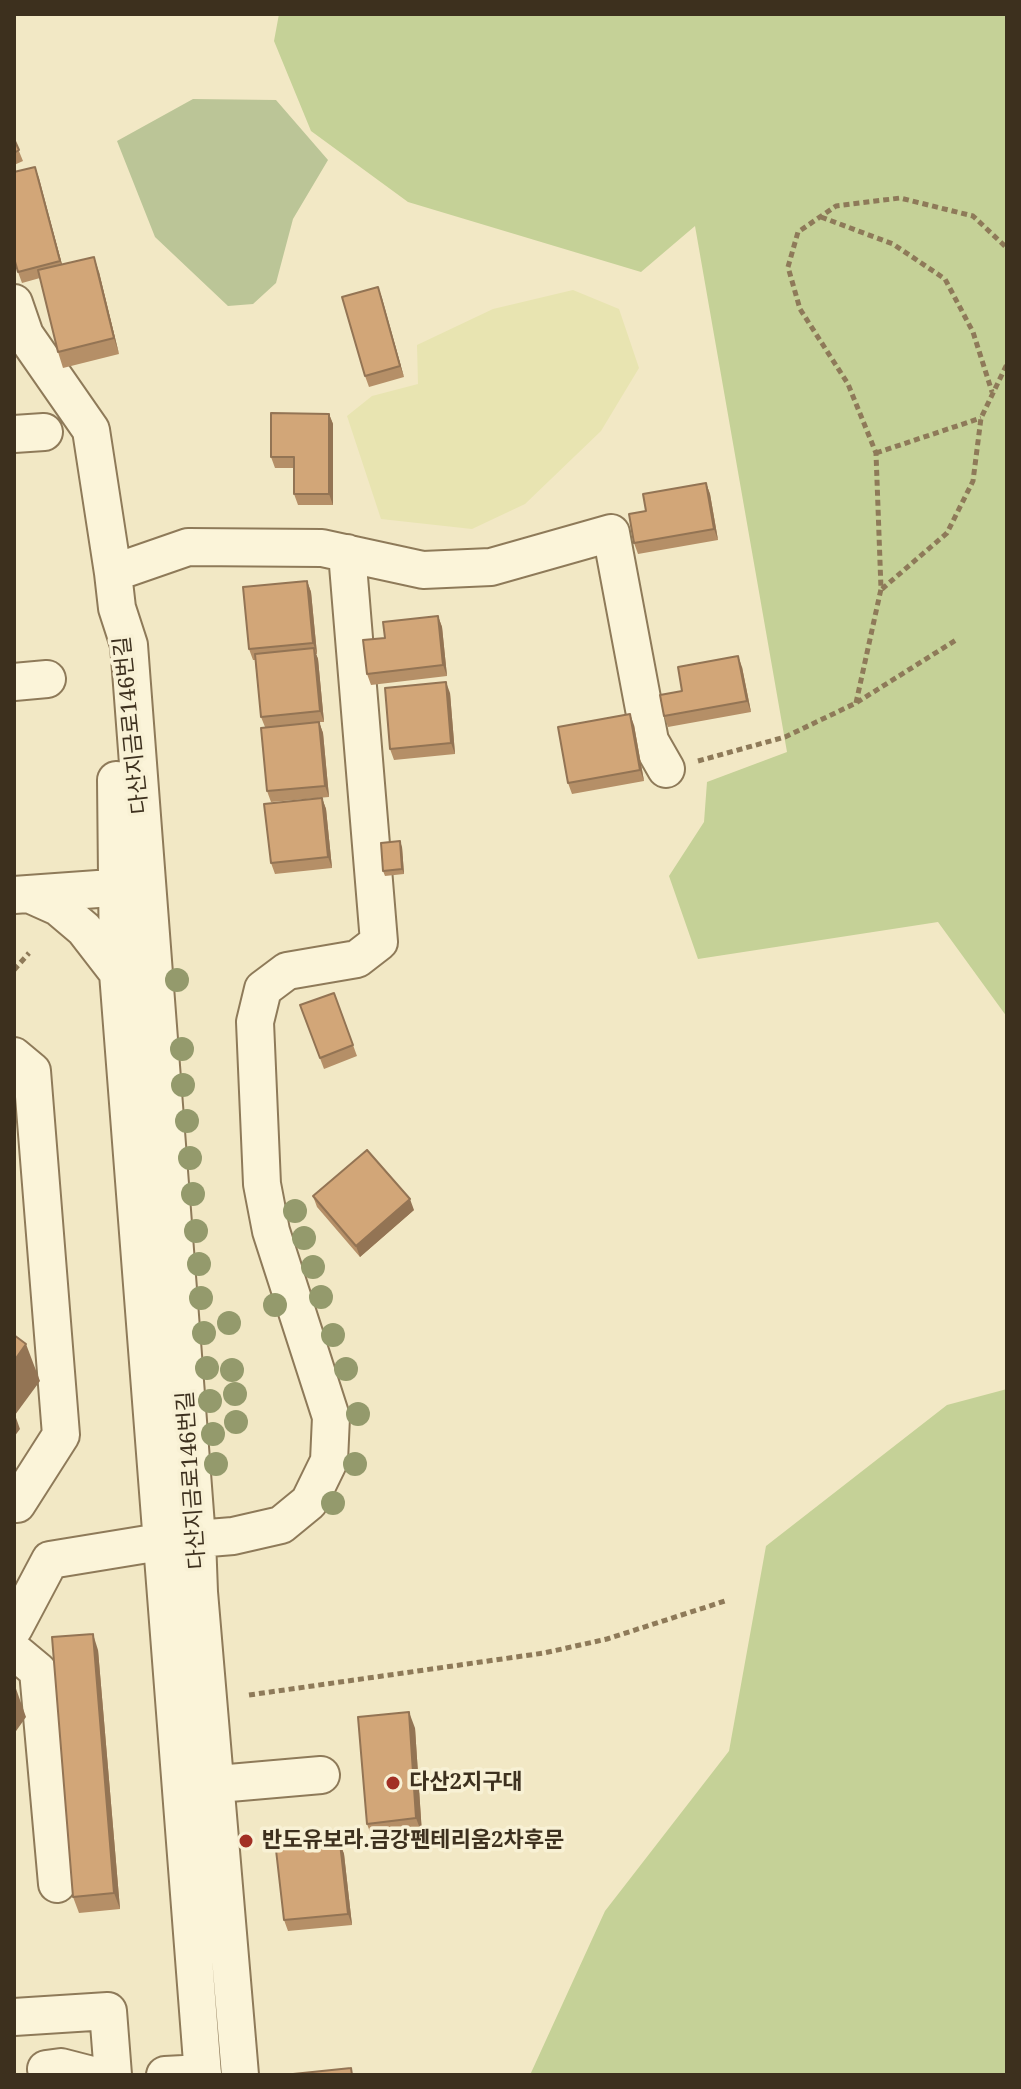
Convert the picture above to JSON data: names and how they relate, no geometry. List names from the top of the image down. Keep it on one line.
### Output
{"streets":{"street":["다산지금로146번길"]},"places":["다산2지구대","반도유보라.금강펜테리움2차후문"]}
